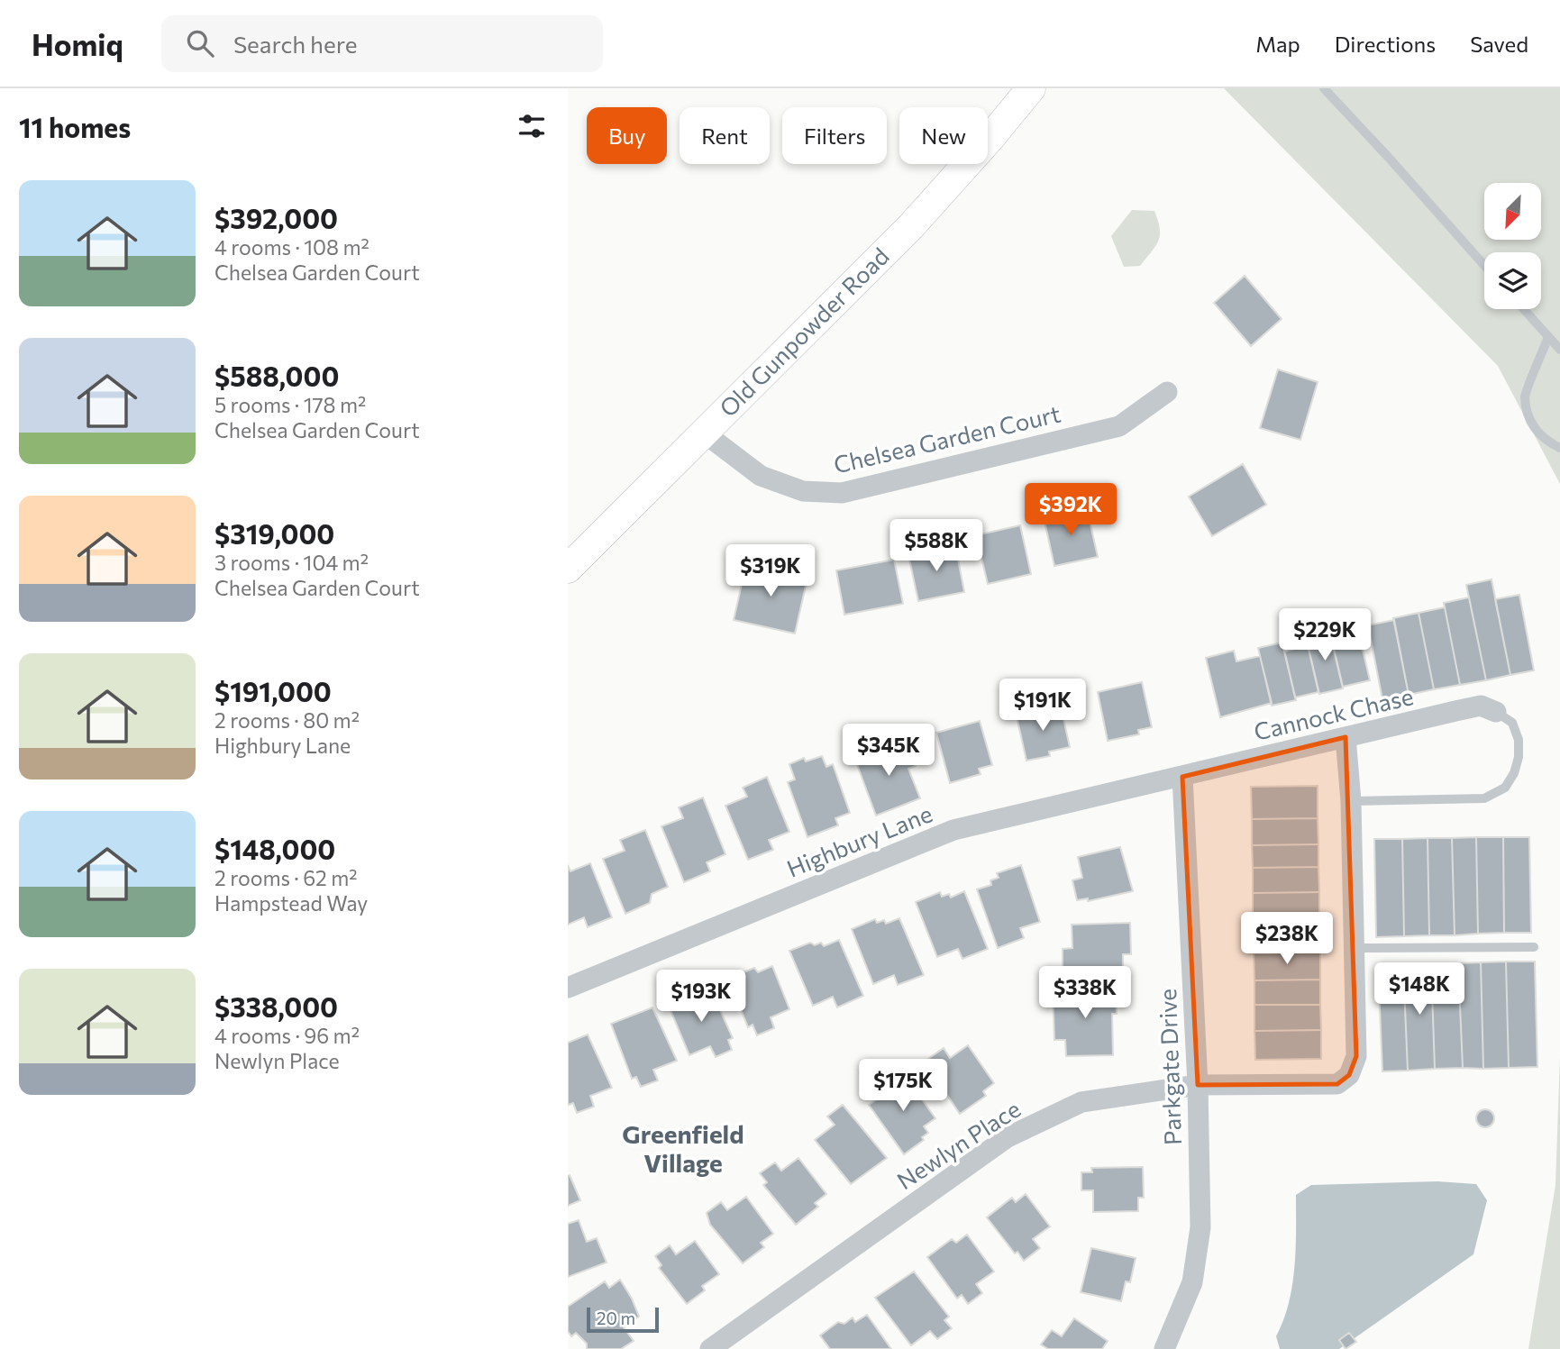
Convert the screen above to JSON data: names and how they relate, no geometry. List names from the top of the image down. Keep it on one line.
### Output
{"streets":{"main road":["Old Gunpowder Road"],"street":["Chelsea Garden Court","Cannock Chase","Highbury Lane","Parkgate Drive","Newlyn Place"]},"crossings":[["Old Gunpowder Road","Chelsea Garden Court"],["Cannock Chase","Highbury Lane"],["Cannock Chase","Parkgate Drive"],["Cannock Chase","Newlyn Place"],["Highbury Lane","Parkgate Drive"],["Parkgate Drive","Newlyn Place"]],"districts":["Greenfield Village"],"scale_bar":"20 m","north":"bottom left","page":{"header":"Homiq","search":"Search here","nav":["Map","Directions","Saved"],"heading":"11 homes","chip":["Buy","Rent","Filters","New"],"list":[{"name":"$392,000","note":"4 rooms · 108 m² · Chelsea Garden Court"},{"name":"$588,000","note":"5 rooms · 178 m² · Chelsea Garden Court"},{"name":"$319,000","note":"3 rooms · 104 m² · Chelsea Garden Court"},{"name":"$191,000","note":"2 rooms · 80 m² · Highbury Lane"},{"name":"$148,000","note":"2 rooms · 62 m² · Hampstead Way"},{"name":"$338,000","note":"4 rooms · 96 m² · Newlyn Place"}],"price":["$392K","$588K","$319K","$229K","$191K","$345K","$238K","$148K","$338K","$193K","$175K"],"scale":"20 m"}}
